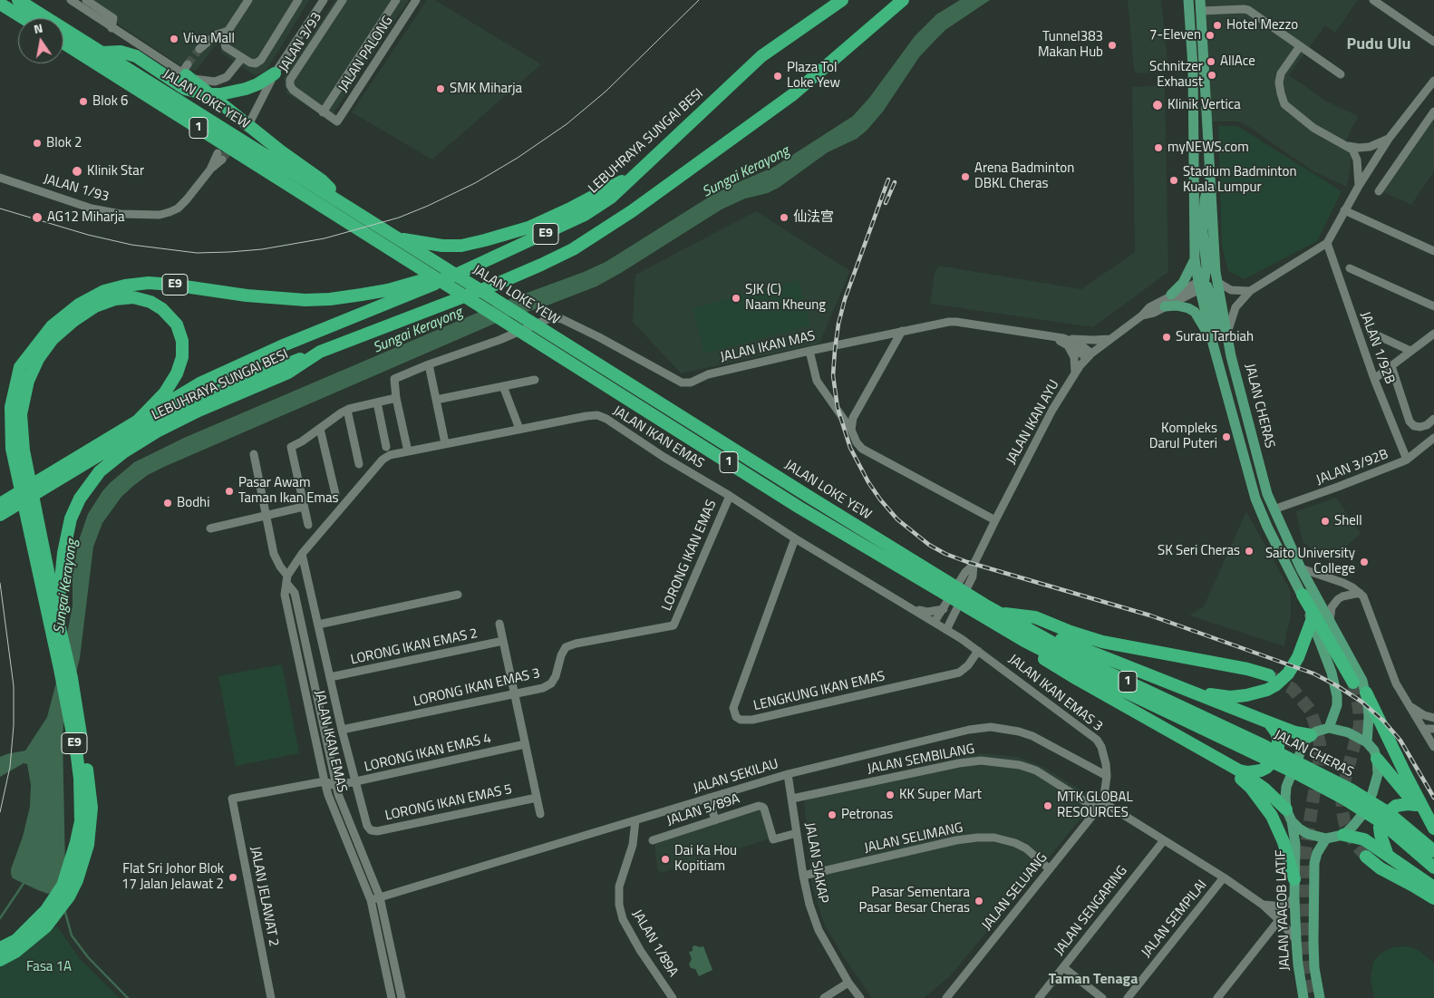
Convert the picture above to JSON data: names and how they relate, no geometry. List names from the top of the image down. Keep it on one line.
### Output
{"streets":{"highway":["JALAN LOKE YEW","1","LEBUHRAYA SUNGAI BESI","E9","JALAN CHERAS"],"main road":["JALAN YAACOB LATIF"],"street":["JALAN 3/93","JALAN PALONG","JALAN 1/93","JALAN IKAN MAS","JALAN 1/92B","JALAN IKAN AYU","JALAN IKAN EMAS","JALAN 3/92B","LORONG IKAN EMAS","LORONG IKAN EMAS 2","LORONG IKAN EMAS 3","LENGKUNG IKAN EMAS","JALAN IKAN EMAS 3","LORONG IKAN EMAS 4","JALAN SEMBILANG","JALAN SEKILAU","LORONG IKAN EMAS 5","JALAN 5/89A","JALAN SELIMANG","JALAN SIAKAP","JALAN SELUANG","JALAN JELAWAT 2","JALAN SENGARING","JALAN SEMPILAI","JALAN 1/89A"]},"crossings":[["JALAN 3/93","JALAN PALONG"],["JALAN LOKE YEW","JALAN CHERAS"],["JALAN IKAN MAS","JALAN IKAN AYU"],["JALAN 1/92B","JALAN 3/92B"],["JALAN CHERAS","JALAN IKAN AYU"],["JALAN CHERAS","JALAN 3/92B"],["JALAN CHERAS","JALAN YAACOB LATIF"],["JALAN IKAN AYU","JALAN IKAN EMAS"],["JALAN IKAN AYU","JALAN IKAN EMAS 3"],["JALAN IKAN EMAS","LORONG IKAN EMAS"],["JALAN IKAN EMAS","LENGKUNG IKAN EMAS"],["JALAN IKAN EMAS","JALAN IKAN EMAS 3"],["JALAN IKAN EMAS","LORONG IKAN EMAS 4"],["JALAN IKAN EMAS","JALAN SEKILAU"],["JALAN IKAN EMAS","JALAN JELAWAT 2"],["LORONG IKAN EMAS","LORONG IKAN EMAS 3"],["LENGKUNG IKAN EMAS","JALAN IKAN EMAS 3"],["JALAN IKAN EMAS 3","JALAN SEKILAU"],["JALAN IKAN EMAS 3","JALAN SELUANG"],["LORONG IKAN EMAS 4","LORONG IKAN EMAS 5"],["JALAN SEMBILANG","JALAN SIAKAP"],["JALAN SEMBILANG","JALAN SELUANG"],["JALAN SEKILAU","JALAN SIAKAP"],["JALAN SEKILAU","JALAN 1/89A"],["JALAN 5/89A","JALAN SIAKAP"],["JALAN SELIMANG","JALAN SIAKAP"],["JALAN SELIMANG","JALAN SELUANG"]],"districts":["Pudu Ulu","Taman Tenaga"],"water":["Sungai Kerayong"],"parks":["Fasa 1A"],"places":["Hotel Mezzo","7-Eleven","Viva Mall","Tunnel383 Makan Hub","AllAce","Schnitzer Exhaust","Plaza Tol Loke Yew","SMK Miharja","Blok 6","Klinik Vertica","Blok 2","myNEWS.com","Klinik Star","Arena Badminton DBKL Cheras","Stadium Badminton Kuala Lumpur","AG12 Miharja","仙法宫","SJK (C) Naam Kheung","Surau Tarbiah","Kompleks Darul Puteri","Pasar Awam Taman Ikan Emas","Bodhi","Shell","SK Seri Cheras","Saito University College","KK Super Mart","MTK GLOBAL RESOURCES","Petronas","Dai Ka Hou Kopitiam","Flat Sri Johor Blok 17 Jalan Jelawat 2","Pasar Sementara Pasar Besar Cheras"],"north":"top"}
